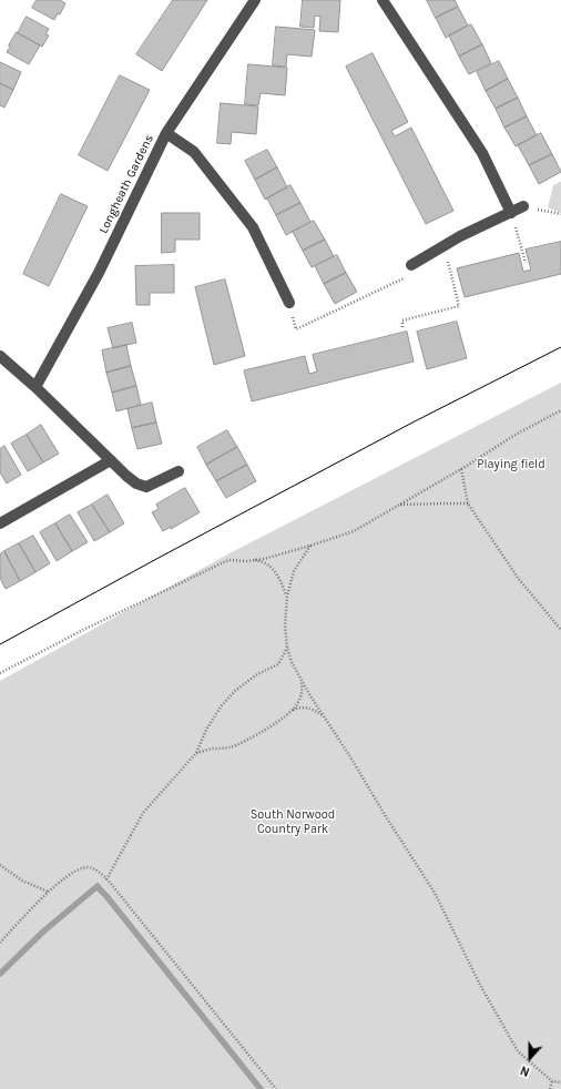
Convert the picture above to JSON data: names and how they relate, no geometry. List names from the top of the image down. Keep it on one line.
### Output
{"streets":{"street":["Longheath Gardens"]},"parks":["Playing field","South Norwood Country Park"],"north":"bottom"}
